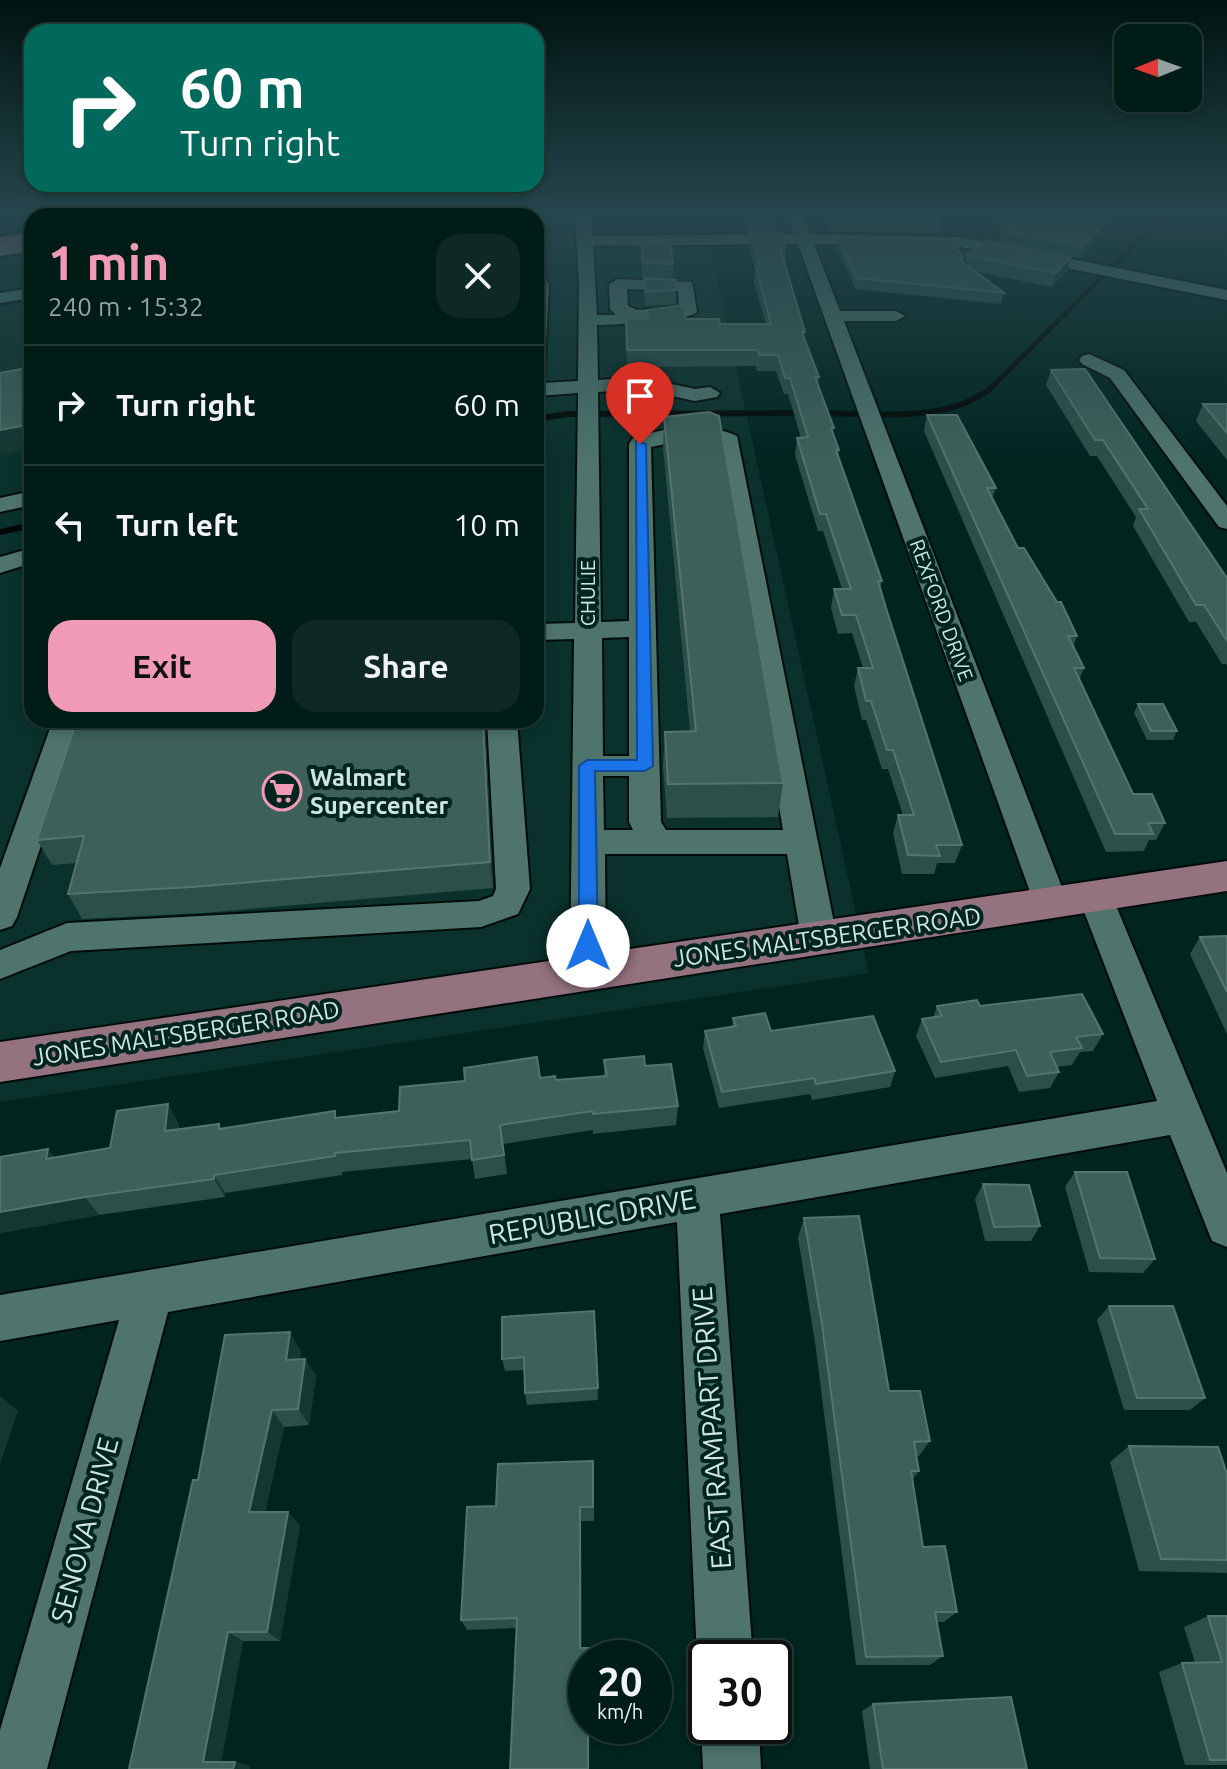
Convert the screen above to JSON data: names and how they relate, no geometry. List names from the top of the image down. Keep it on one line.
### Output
{"streets":{"main road":["JONES MALTSBERGER ROAD"],"street":["CHULIE","REXFORD DRIVE","REPUBLIC DRIVE","EAST RAMPART DRIVE","SENOVA DRIVE"]},"crossings":[["CHULIE","JONES MALTSBERGER ROAD"],["REXFORD DRIVE","JONES MALTSBERGER ROAD"],["REPUBLIC DRIVE","EAST RAMPART DRIVE"],["REPUBLIC DRIVE","SENOVA DRIVE"]],"places":{"supermarket":["Walmart Supercenter"]},"north":"left","page":{"turn":["60 m","Turn right"],"heading":["1 min","240 m · 15:32"],"list":[{"name":"Turn right","value":"60 m"},{"name":"Turn left","value":"10 m"}],"buttons":["Exit","Share"],"speed":"20 km/h","limit":"30"}}
